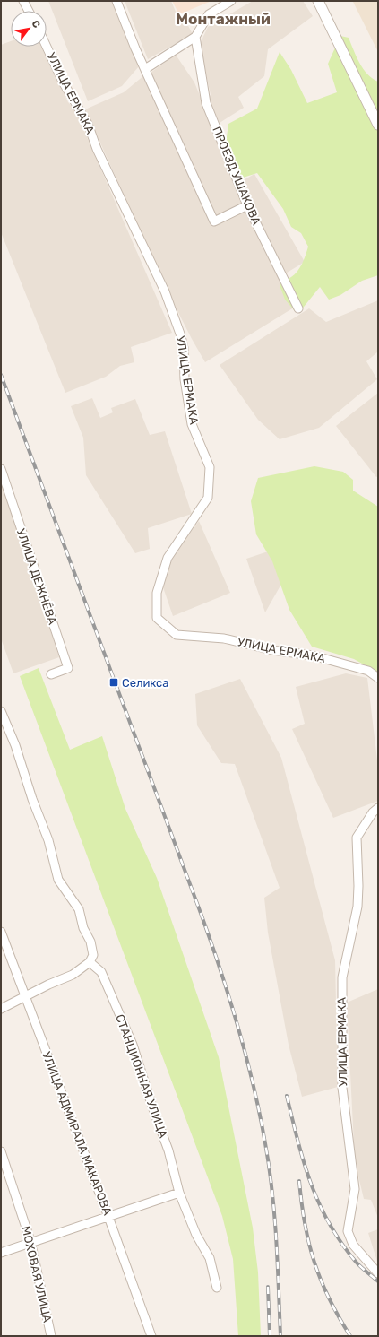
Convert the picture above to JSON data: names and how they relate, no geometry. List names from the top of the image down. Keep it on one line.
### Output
{"streets":{"street":["УЛИЦА ЕРМАКА","ПРОЕЗД УШАКОВА","УЛИЦА ДЕЖНЁВА","СТАНЦИОННАЯ УЛИЦА","УЛИЦА АДМИРАЛА МАКАРОВА","МОХОВАЯ УЛИЦА"]},"districts":["Монтажный"],"places":{"transit":["Селикса"]},"north":"top right"}
